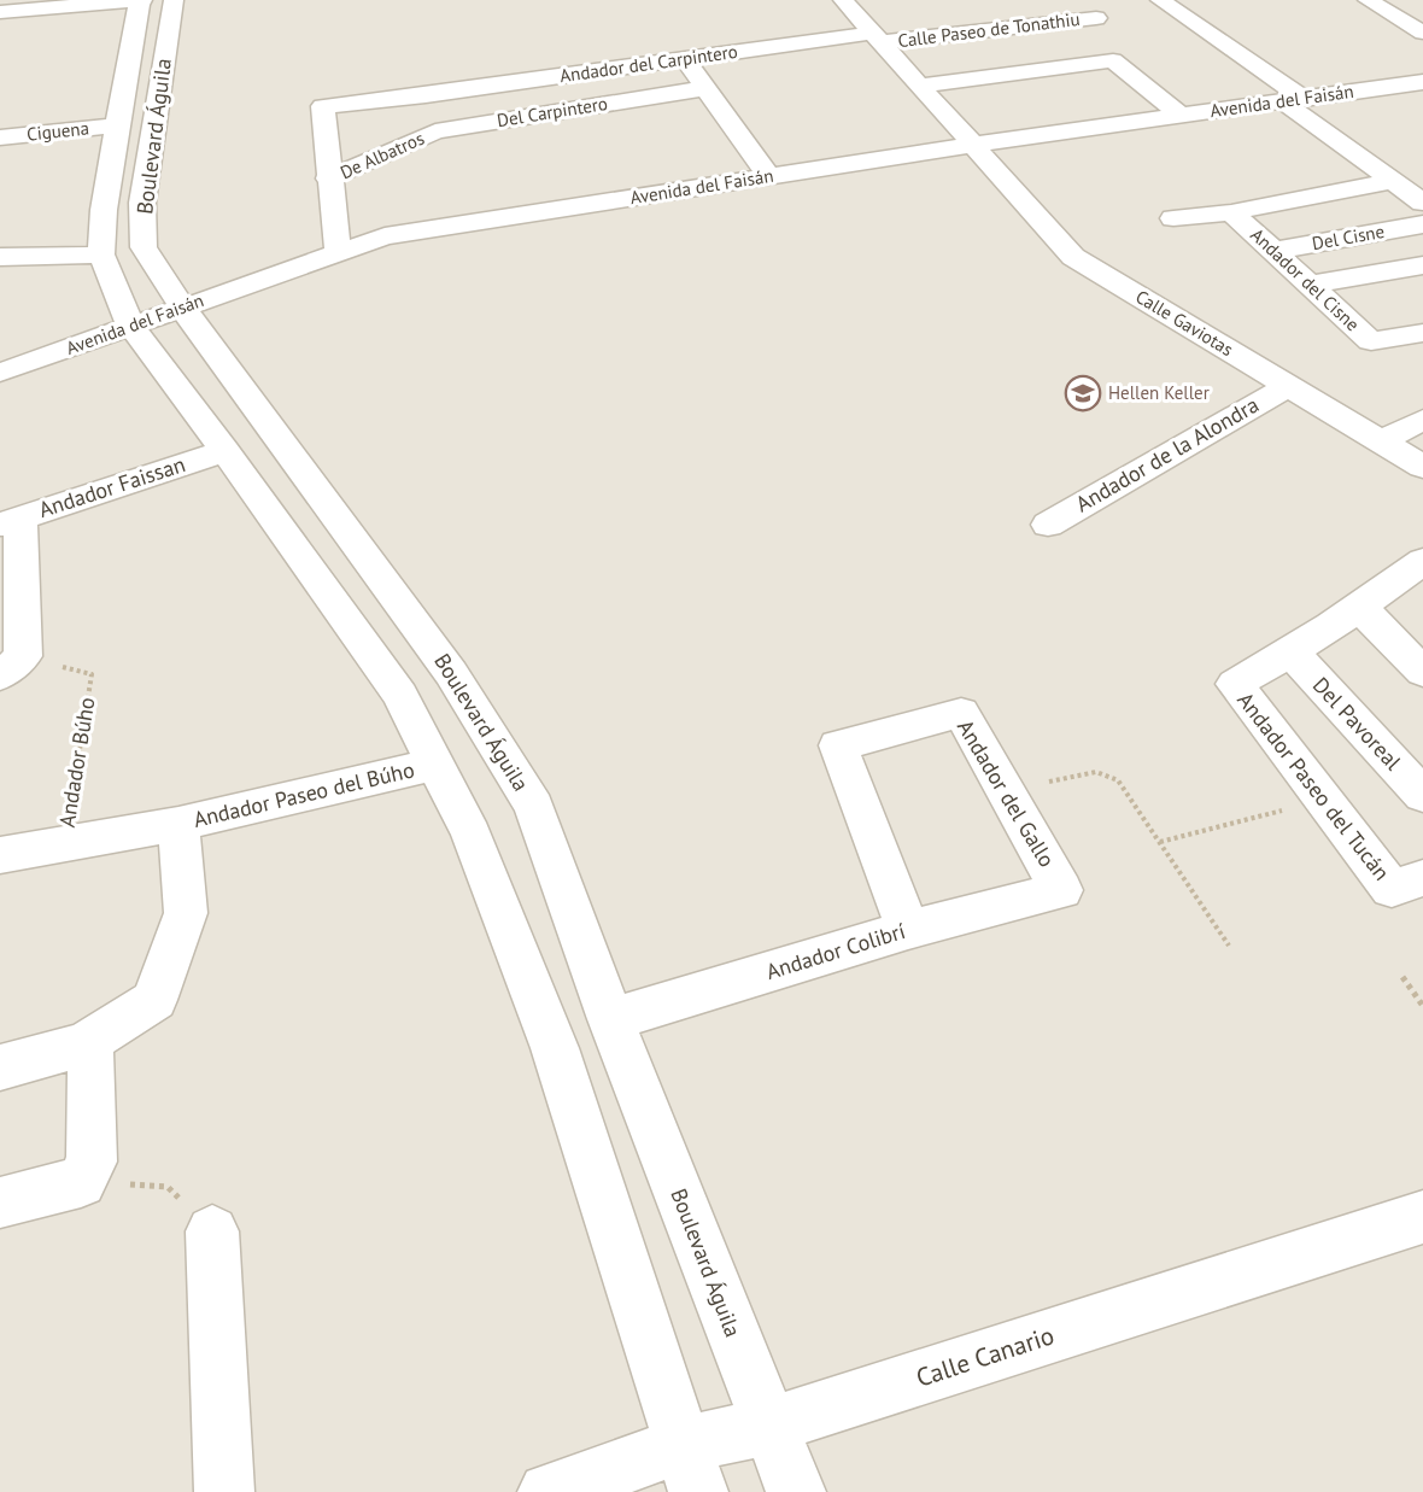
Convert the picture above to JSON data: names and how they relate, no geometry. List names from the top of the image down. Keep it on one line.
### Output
{"streets":{"street":["Calle Paseo de Tonathiu","Andador del Carpintero","Avenida del Faisán","Del Carpintero","Ciguena","Boulevard Águila","De Albatros","Del Cisne","Andador del Cisne","Calle Gaviotas","Andador de la Alondra","Andador Faissan","Del Pavoreal","Andador Paseo del Tucán","Andador del Gallo","Andador Paseo del Búho","Andador Colibrí","Calle Canario"],"path":["Andador Búho"]},"crossings":[["Calle Paseo de Tonathiu","Andador del Carpintero"],["Calle Paseo de Tonathiu","Calle Gaviotas"],["Andador del Carpintero","De Albatros"],["Andador del Carpintero","Calle Gaviotas"],["Avenida del Faisán","Boulevard Águila"],["Avenida del Faisán","Calle Gaviotas"],["Del Carpintero","De Albatros"],["Ciguena","Boulevard Águila"],["Boulevard Águila","Andador Faissan"],["Boulevard Águila","Andador Paseo del Búho"],["Boulevard Águila","Andador Colibrí"],["Boulevard Águila","Calle Canario"],["Del Cisne","Andador del Cisne"],["Calle Gaviotas","Andador de la Alondra"],["Del Pavoreal","Andador Paseo del Tucán"],["Andador del Gallo","Andador Colibrí"]],"places":{"school or university":["Hellen Keller"]}}
